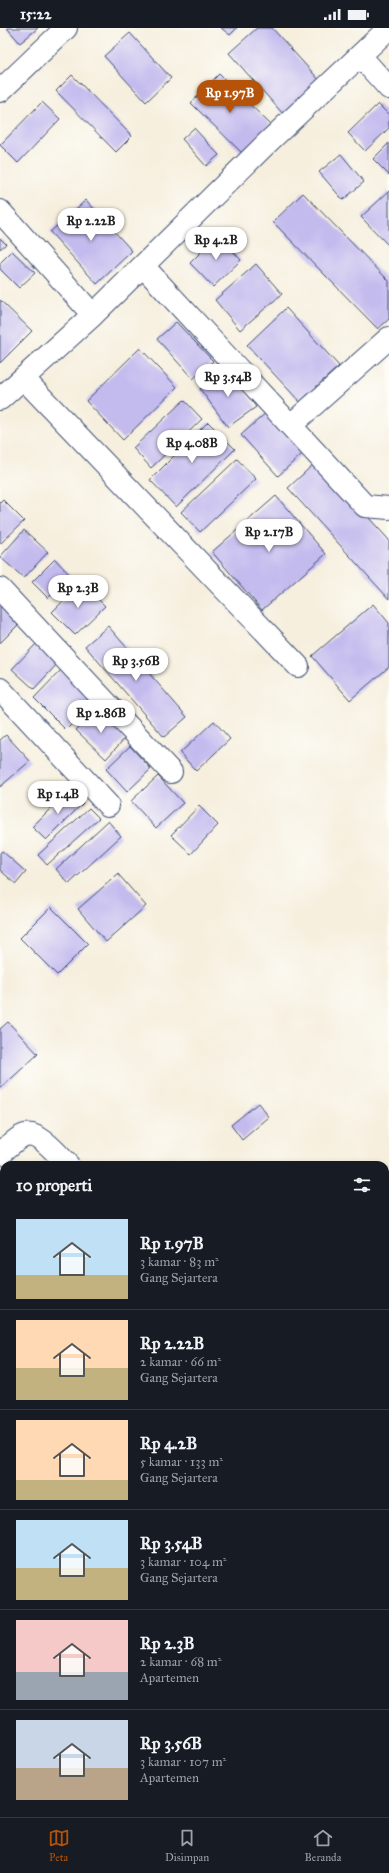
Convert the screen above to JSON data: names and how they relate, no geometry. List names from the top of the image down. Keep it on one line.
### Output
{"page":{"status":"15:22","price":["Rp 1.97B","Rp 2.22B","Rp 4.2B","Rp 3.54B","Rp 4.08B","Rp 2.17B","Rp 2.3B","Rp 3.56B","Rp 2.86B","Rp 1.4B"],"heading":"10 properti","list":[{"name":"Rp 1.97B","note":"3 kamar · 83 m² · Gang Sejartera"},{"name":"Rp 2.22B","note":"2 kamar · 66 m² · Gang Sejartera"},{"name":"Rp 4.2B","note":"5 kamar · 133 m² · Gang Sejartera"},{"name":"Rp 3.54B","note":"3 kamar · 104 m² · Gang Sejartera"},{"name":"Rp 2.3B","note":"2 kamar · 68 m² · Apartemen"},{"name":"Rp 3.56B","note":"3 kamar · 107 m² · Apartemen"}],"tabs":["Peta","Disimpan","Beranda"]}}
